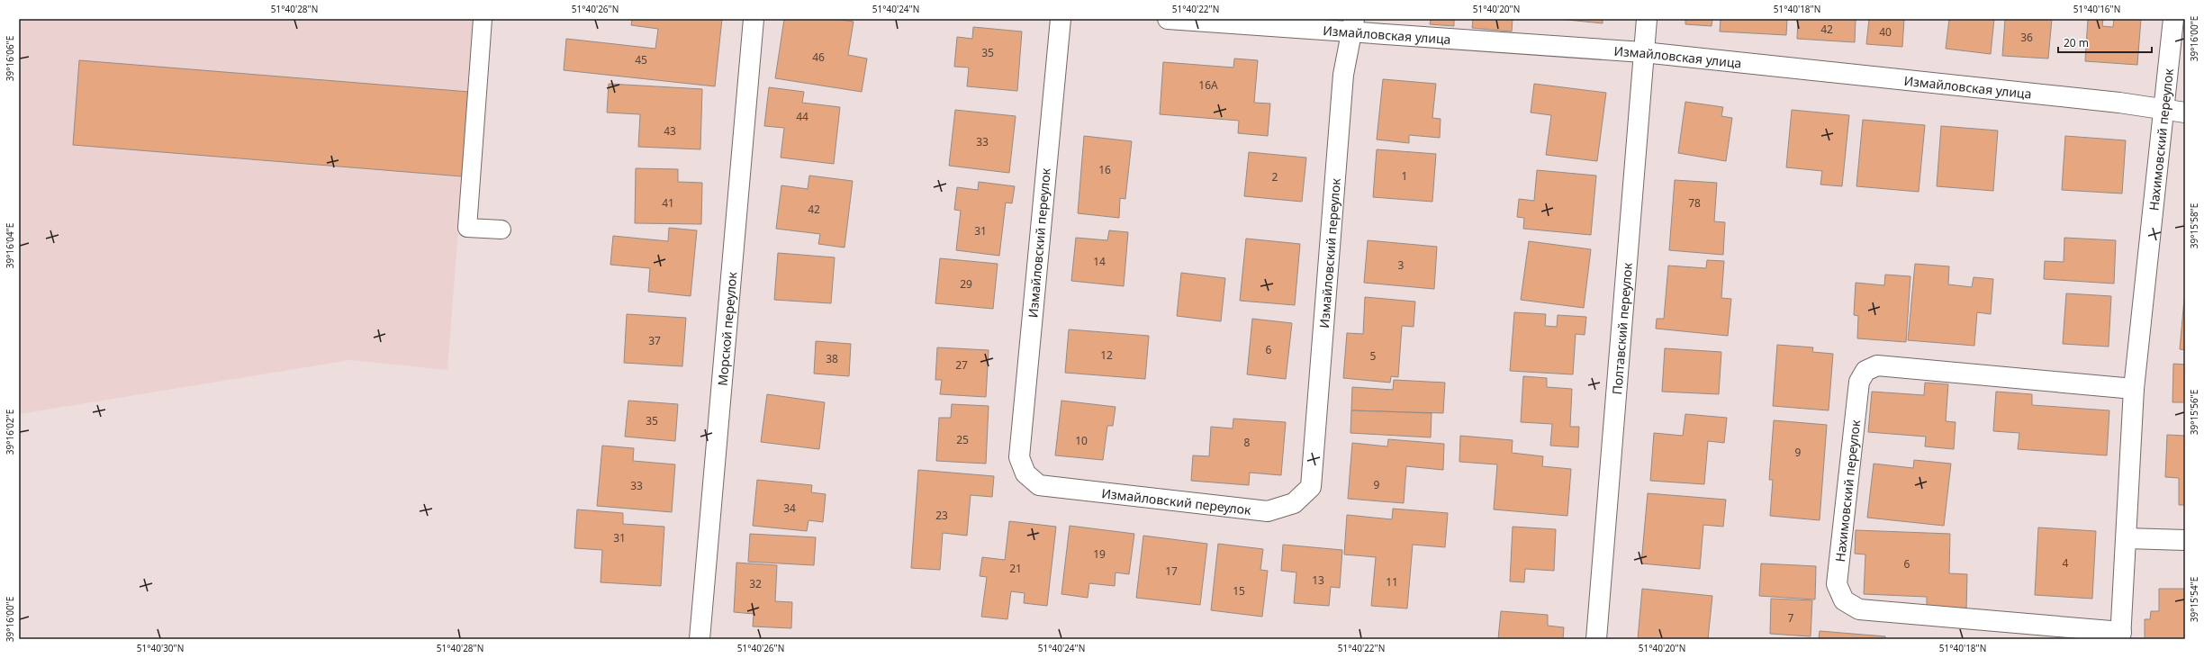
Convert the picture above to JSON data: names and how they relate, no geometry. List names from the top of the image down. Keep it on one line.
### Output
{"streets":{"street":["Измайловская улица","Нахимовский переулок","Измайловский переулок","Полтавский переулок","Морской переулок"]},"crossings":[["Измайловская улица","Нахимовский переулок"],["Измайловская улица","Измайловский переулок"],["Измайловская улица","Полтавский переулок"]],"house_numbers":["42","40","36","35","46","45","16А","44","43","33","16","1","2","41","78","42","31","14","3","29","37","6","12","5","38","27","35","25","10","8","9","9","33","34","23","31","19","4","6","21","17","13","11","32","15","7"],"scale_bar":"20 m","coordinates":["51°40'28\"N","51°40'26\"N","51°40'24\"N","51°40'22\"N","51°40'20\"N","51°40'18\"N","51°40'16\"N","39°16'00\"E","39°16'06\"E","39°15'58\"E","39°16'04\"E","39°15'56\"E","39°16'02\"E","39°15'54\"E","51°40'30\"N"]}
